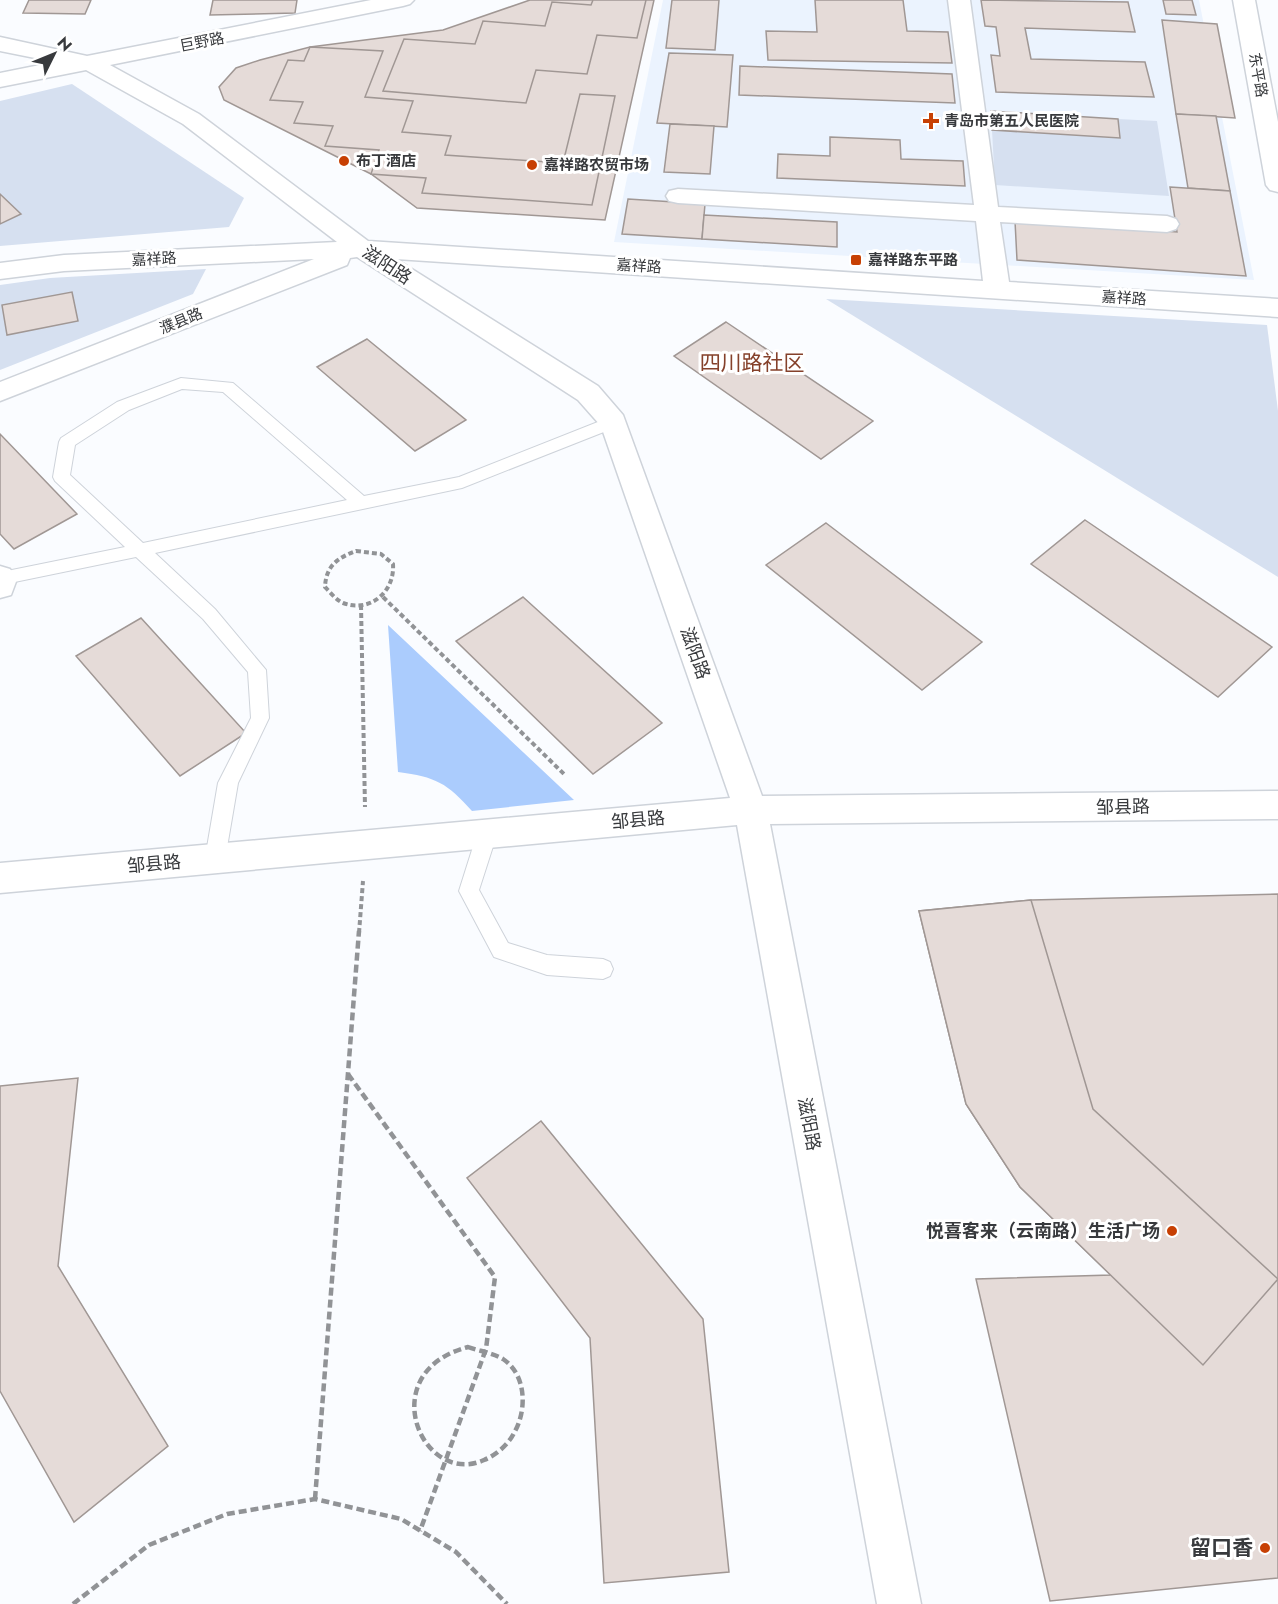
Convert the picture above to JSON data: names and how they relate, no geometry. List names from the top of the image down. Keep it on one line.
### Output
{"streets":{"street":["巨野路","东平路","嘉祥路","滋阳路","濮县路","邹县路"]},"crossings":[["巨野路","滋阳路"],["嘉祥路","滋阳路"],["嘉祥路","濮县路"],["滋阳路","濮县路"],["滋阳路","邹县路"]],"districts":["四川路社区"],"places":{"health":["青岛市第五人民医院"],"other":["布丁酒店","嘉祥路农贸市场","悦喜客来（云南路）生活广场","留口香"],"transit":["嘉祥路东平路"]},"north":"top right"}
